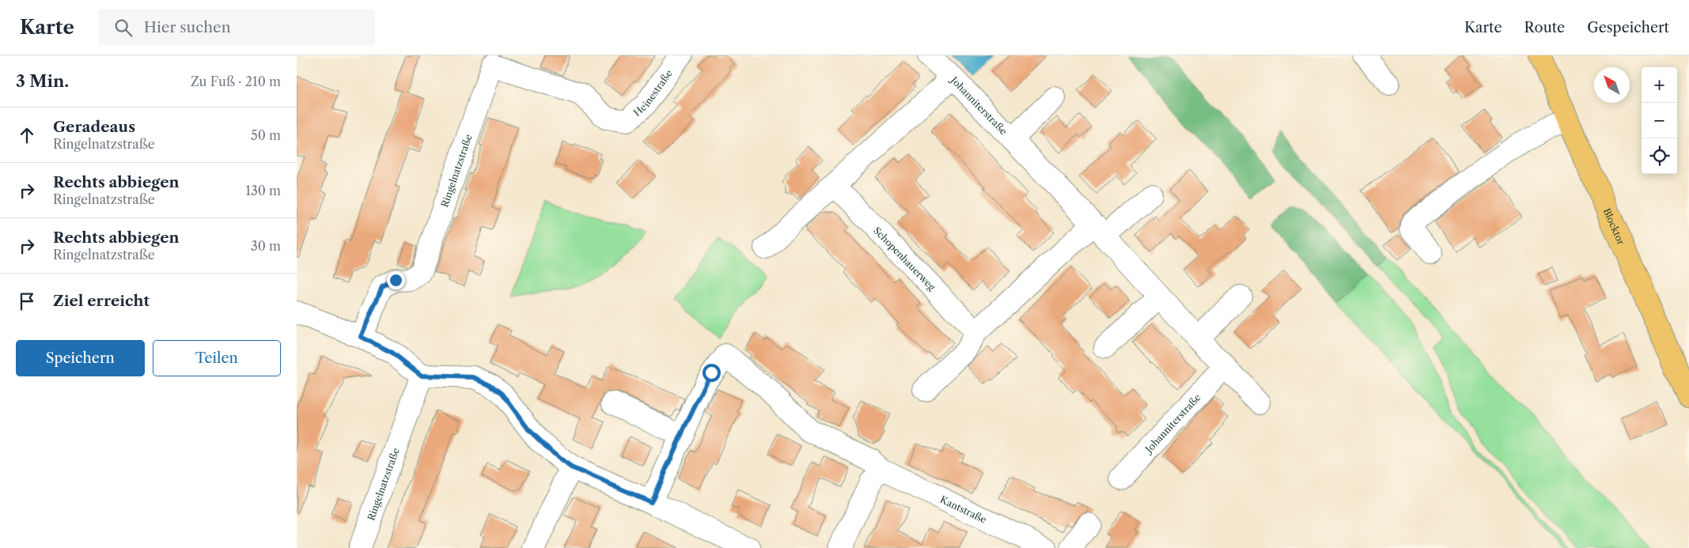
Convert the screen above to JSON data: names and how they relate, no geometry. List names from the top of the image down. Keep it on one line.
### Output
{"streets":{"main road":["Blocktor"],"street":["Heinestraße","Johanniterstraße","Ringelnatzstraße","Schopenhauerweg","Kantstraße"]},"crossings":[["Heinestraße","Ringelnatzstraße"]],"north":"top left","page":{"header":"Karte","search":"Hier suchen","nav":["Karte","Route","Gespeichert"],"heading":["3 Min.","Zu Fuß · 210 m"],"map_buttons":["+","−"],"list":[["Geradeaus","Ringelnatzstraße","50 m"],["Rechts abbiegen","Ringelnatzstraße","130 m"],["Rechts abbiegen","Ringelnatzstraße","30 m"],"Ziel erreicht"],"buttons":["Speichern","Teilen"]}}
